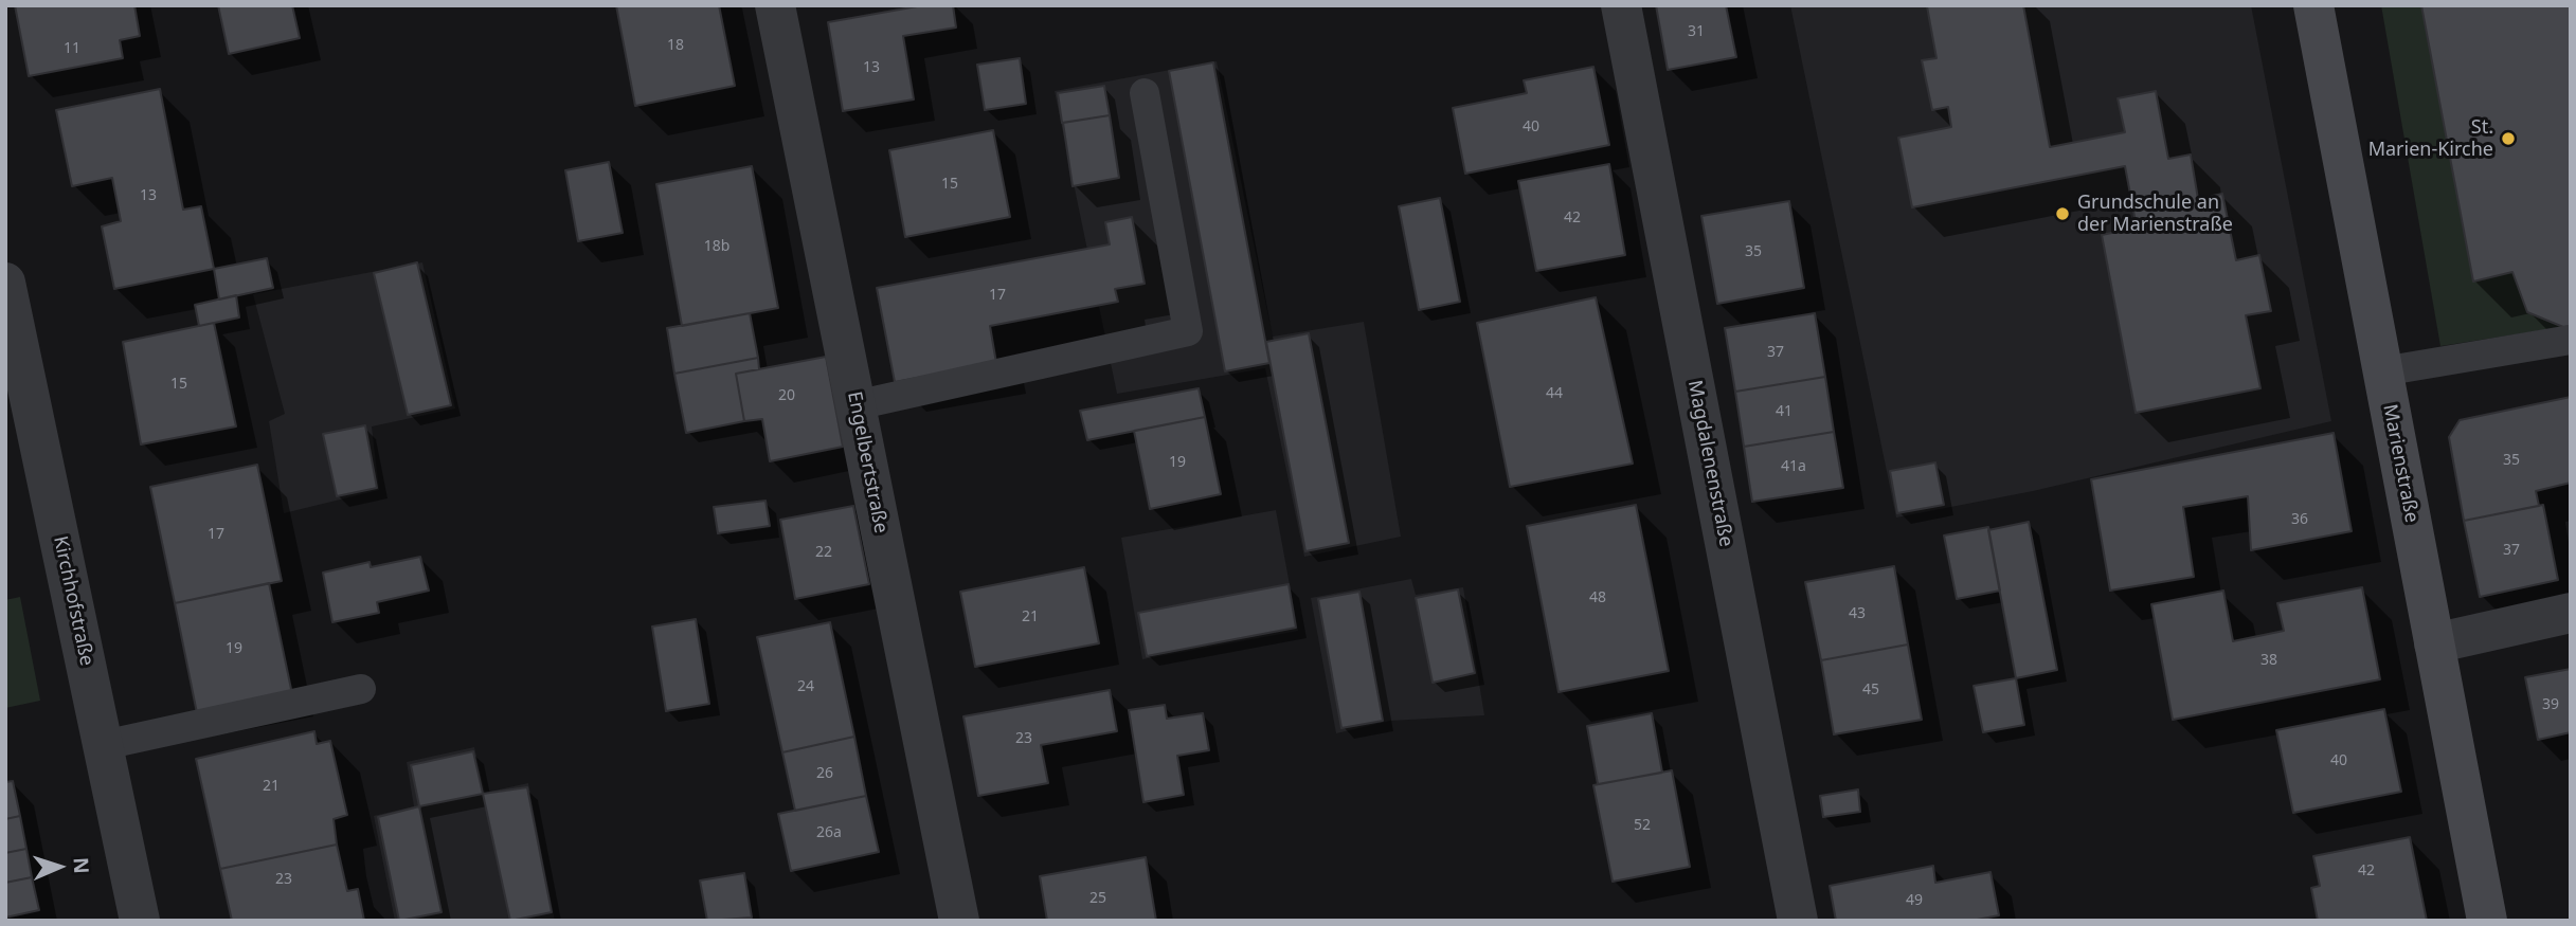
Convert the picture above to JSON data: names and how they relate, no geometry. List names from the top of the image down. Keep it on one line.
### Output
{"streets":{"street":["Engelbertstraße","Magdalenenstraße","Marienstraße","Kirchhofstraße"]},"places":["St. Marien-Kirche","Grundschule an der Marienstraße"],"house_numbers":["31","18","11","13","40","15","13","42","18b","35","17","37","15","44","20","41","35","19","41a","36","17","37","22","48","43","21","19","38","24","45","39","23","40","26","21","52","26a","42","23","25","49"],"north":"right"}
